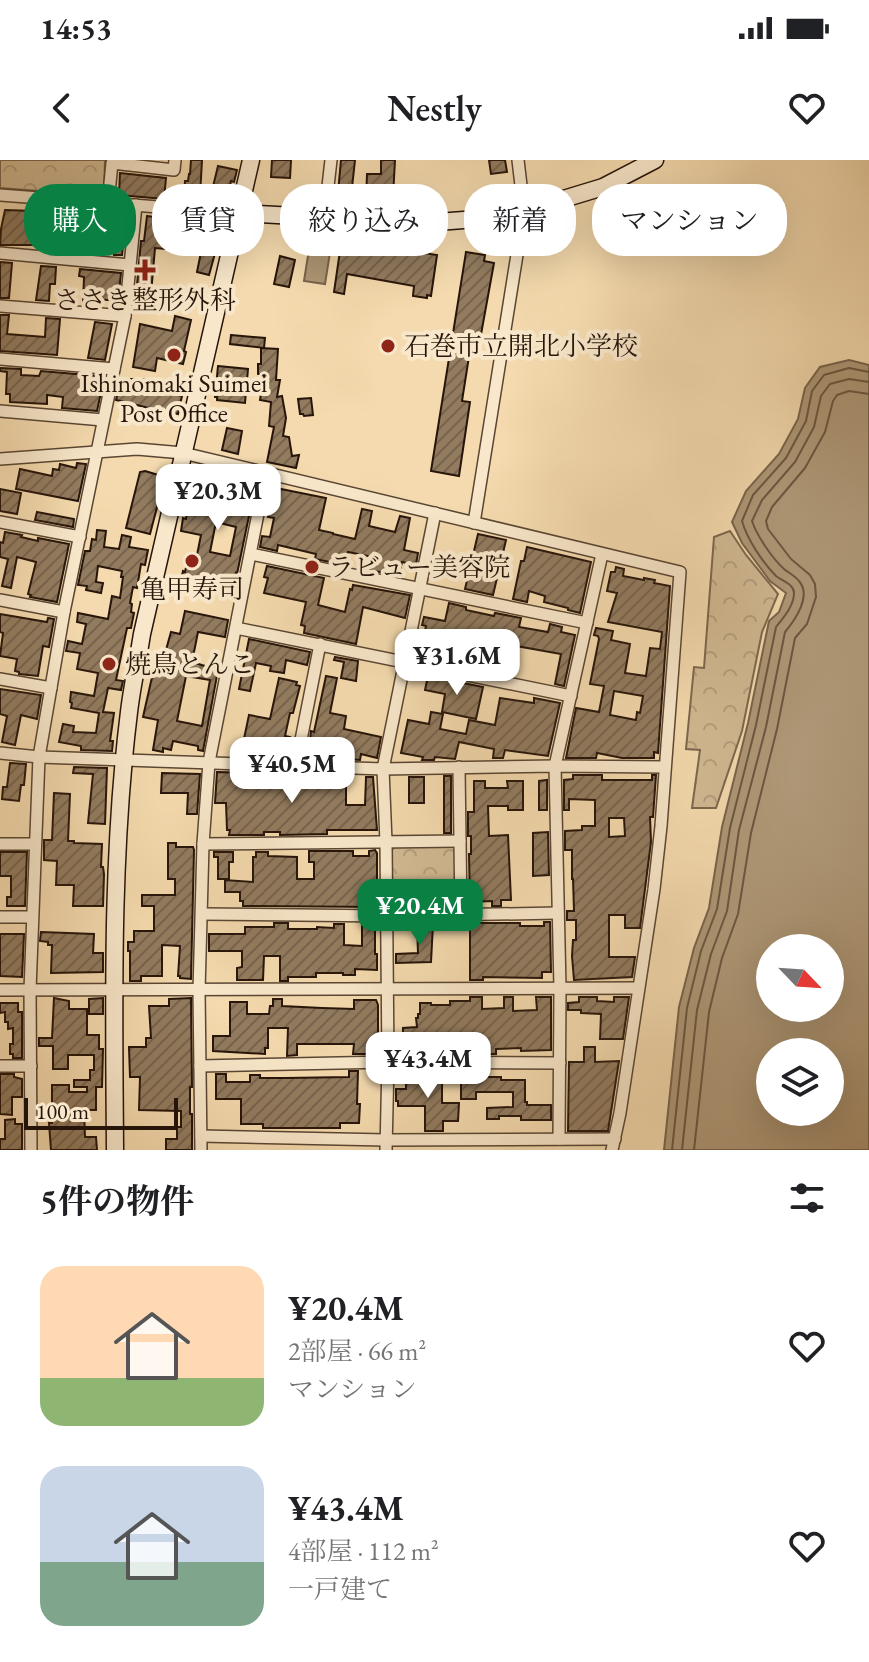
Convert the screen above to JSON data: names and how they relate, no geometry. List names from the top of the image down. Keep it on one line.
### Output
{"places":{"health":["ささき整形外科"],"other":["石巻市立開北小学校","Ishinomaki Suimei Post Office","亀甲寿司","ラビュー美容院","焼鳥とんこ"]},"scale_bar":"100 m","north":"bottom right","page":{"status":"14:53","header":"Nestly","chip":["購入","賃貸","絞り込み","新着","マンション"],"price":["¥20.3M","¥31.6M","¥40.5M","¥20.4M","¥43.4M"],"scale":"100 m","heading":"5件の物件","list":[{"name":"¥20.4M","note":"2部屋 · 66 m² · マンション"},{"name":"¥43.4M","note":"4部屋 · 112 m² · 一戸建て"}]}}
